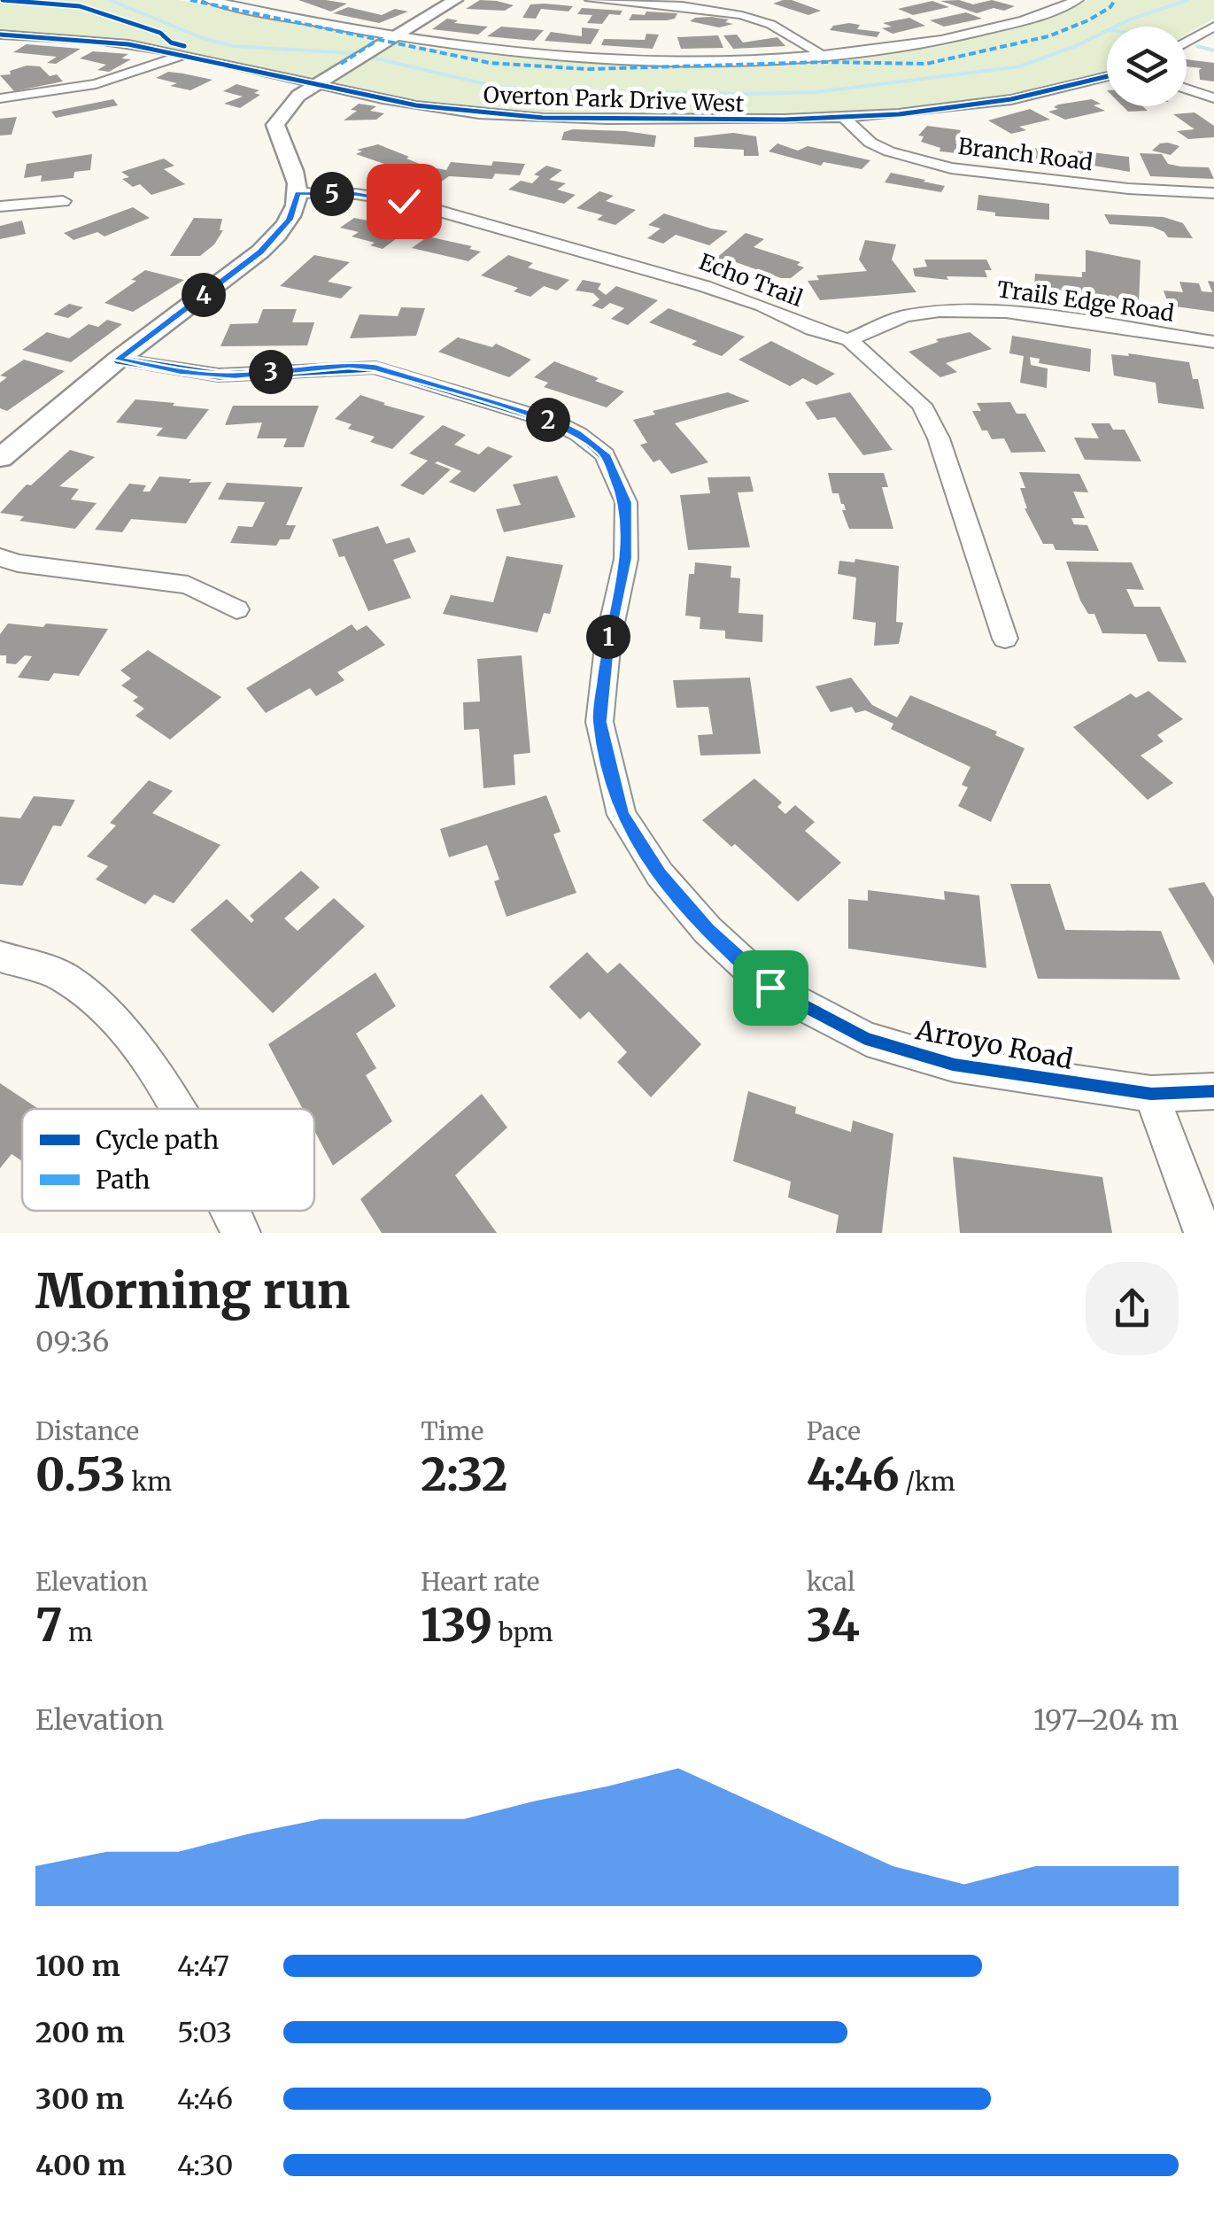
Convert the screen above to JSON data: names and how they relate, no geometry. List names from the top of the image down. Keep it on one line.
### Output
{"streets":{"street":["Overton Park Drive West","Branch Road","Echo Trail","Trails Edge Road","Arroyo Road"]},"crossings":[["Overton Park Drive West","Branch Road"],["Echo Trail","Trails Edge Road"]],"legend":["Cycle path","Path"],"page":{"pins":["5","4","3","2","1"],"heading":["Morning run","09:36"],"stats":[["Distance","0.53 km"],["Time","2:32"],["Pace","4:46 /km"],["Elevation","7 m"],["Heart rate","139 bpm"],["kcal","34"]],"chart":["Elevation","197–204 m"],"list":[{"name":"100 m","note":"4:47"},{"name":"200 m","note":"5:03"},{"name":"300 m","note":"4:46"},{"name":"400 m","note":"4:30"}]}}
